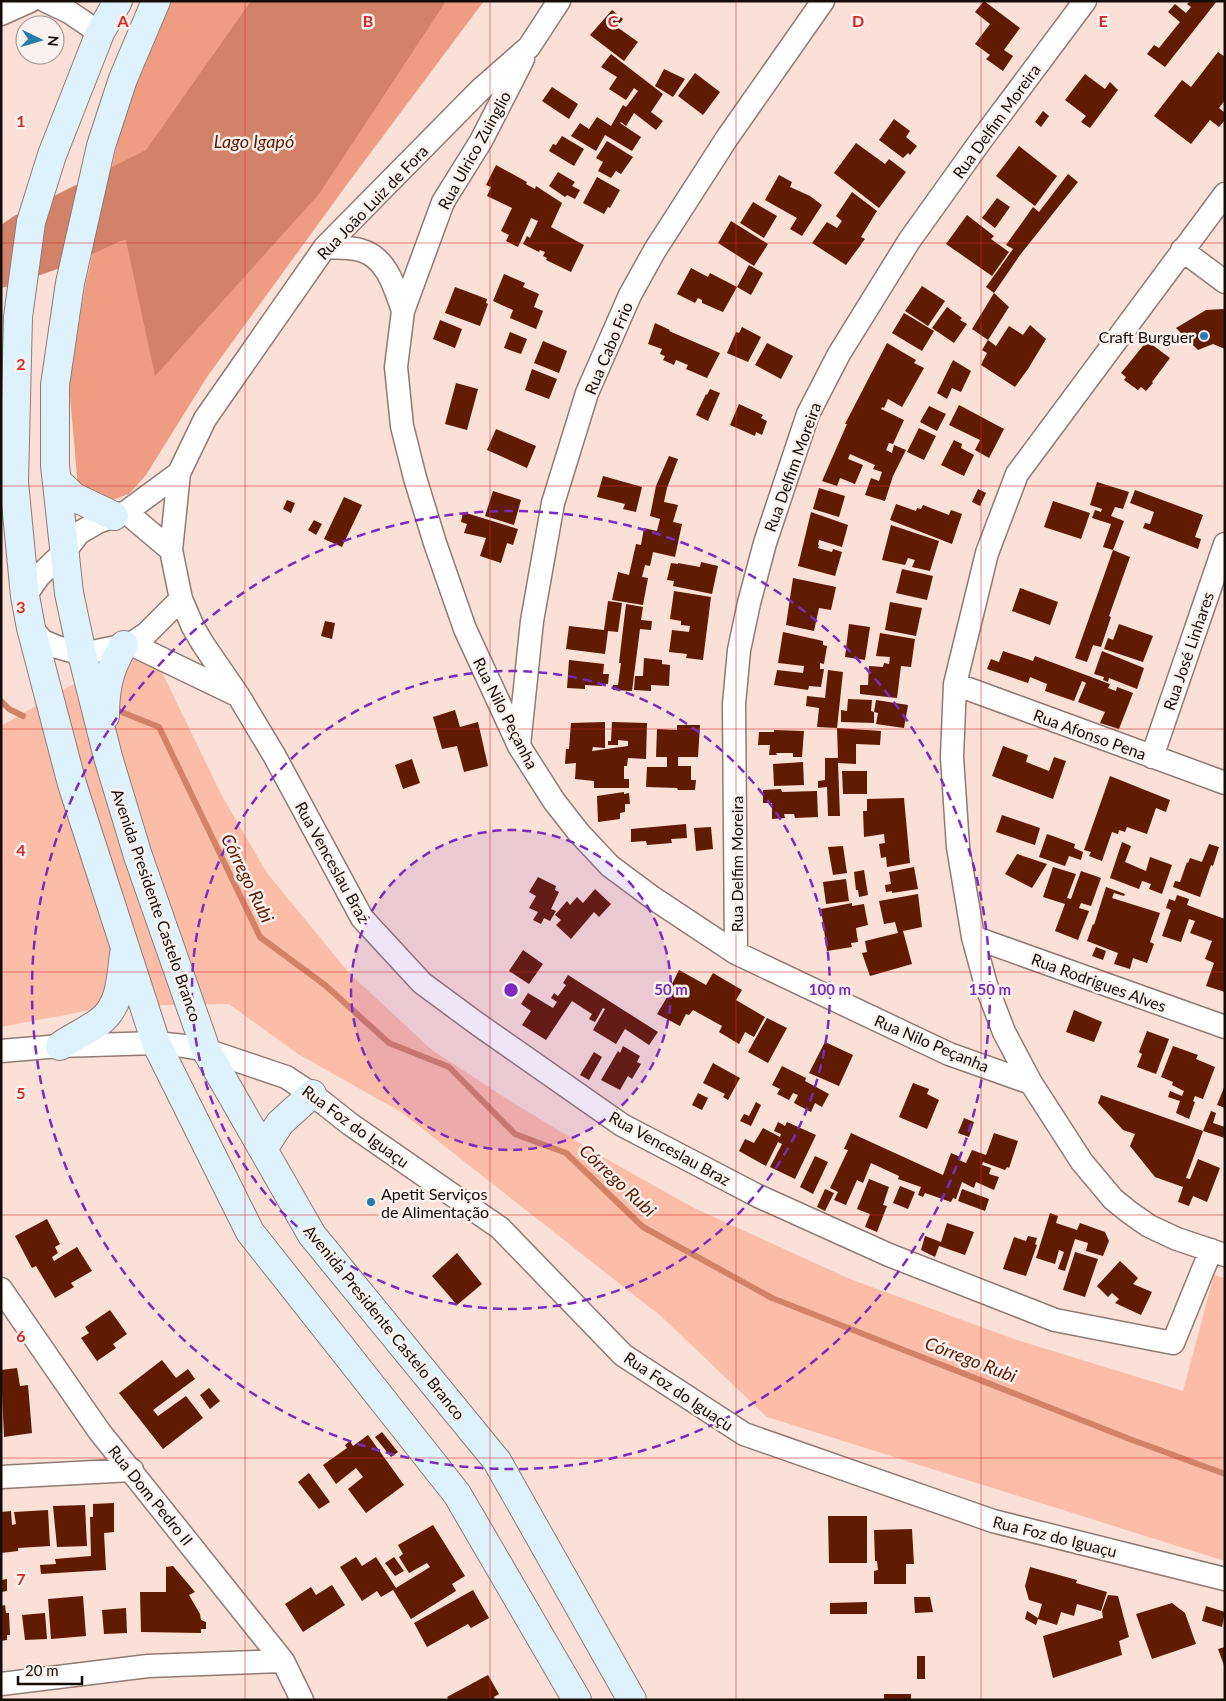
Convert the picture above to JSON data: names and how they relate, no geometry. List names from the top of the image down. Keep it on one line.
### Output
{"streets":{"main road":["Avenida Presidente Castelo Branco"],"street":["Rua Delfim Moreira","Rua Ulrico Zuinglio","Rua João Luiz de Fora","Rua Cabo Frio","Rua José Linhares","Rua Nilo Peçanha","Rua Afonso Pena","Rua Venceslau Braz","Rua Rodrigues Alves","Rua Foz do Iguaçu","Rua Dom Pedro II"]},"crossings":[["Rua Delfim Moreira","Rua Nilo Peçanha"],["Rua Ulrico Zuinglio","Rua João Luiz de Fora"],["Rua Ulrico Zuinglio","Rua Nilo Peçanha"],["Rua João Luiz de Fora","Rua Venceslau Braz"],["Rua João Luiz de Fora","Avenida Presidente Castelo Branco"],["Rua Cabo Frio","Rua Nilo Peçanha"],["Rua José Linhares","Rua Afonso Pena"],["Rua Venceslau Braz","Avenida Presidente Castelo Branco"],["Avenida Presidente Castelo Branco","Rua Foz do Iguaçu"]],"water":["Lago Igapó","Córrego Rubi"],"places":["Craft Burguer","Apetit Serviços de Alimentação"],"scale_bar":"20 m","north":"right","grid":{"columns":["A","B","C","D","E"],"rows":["1","2","3","4","5","6","7"]},"rings":["50 m","100 m","150 m"]}
